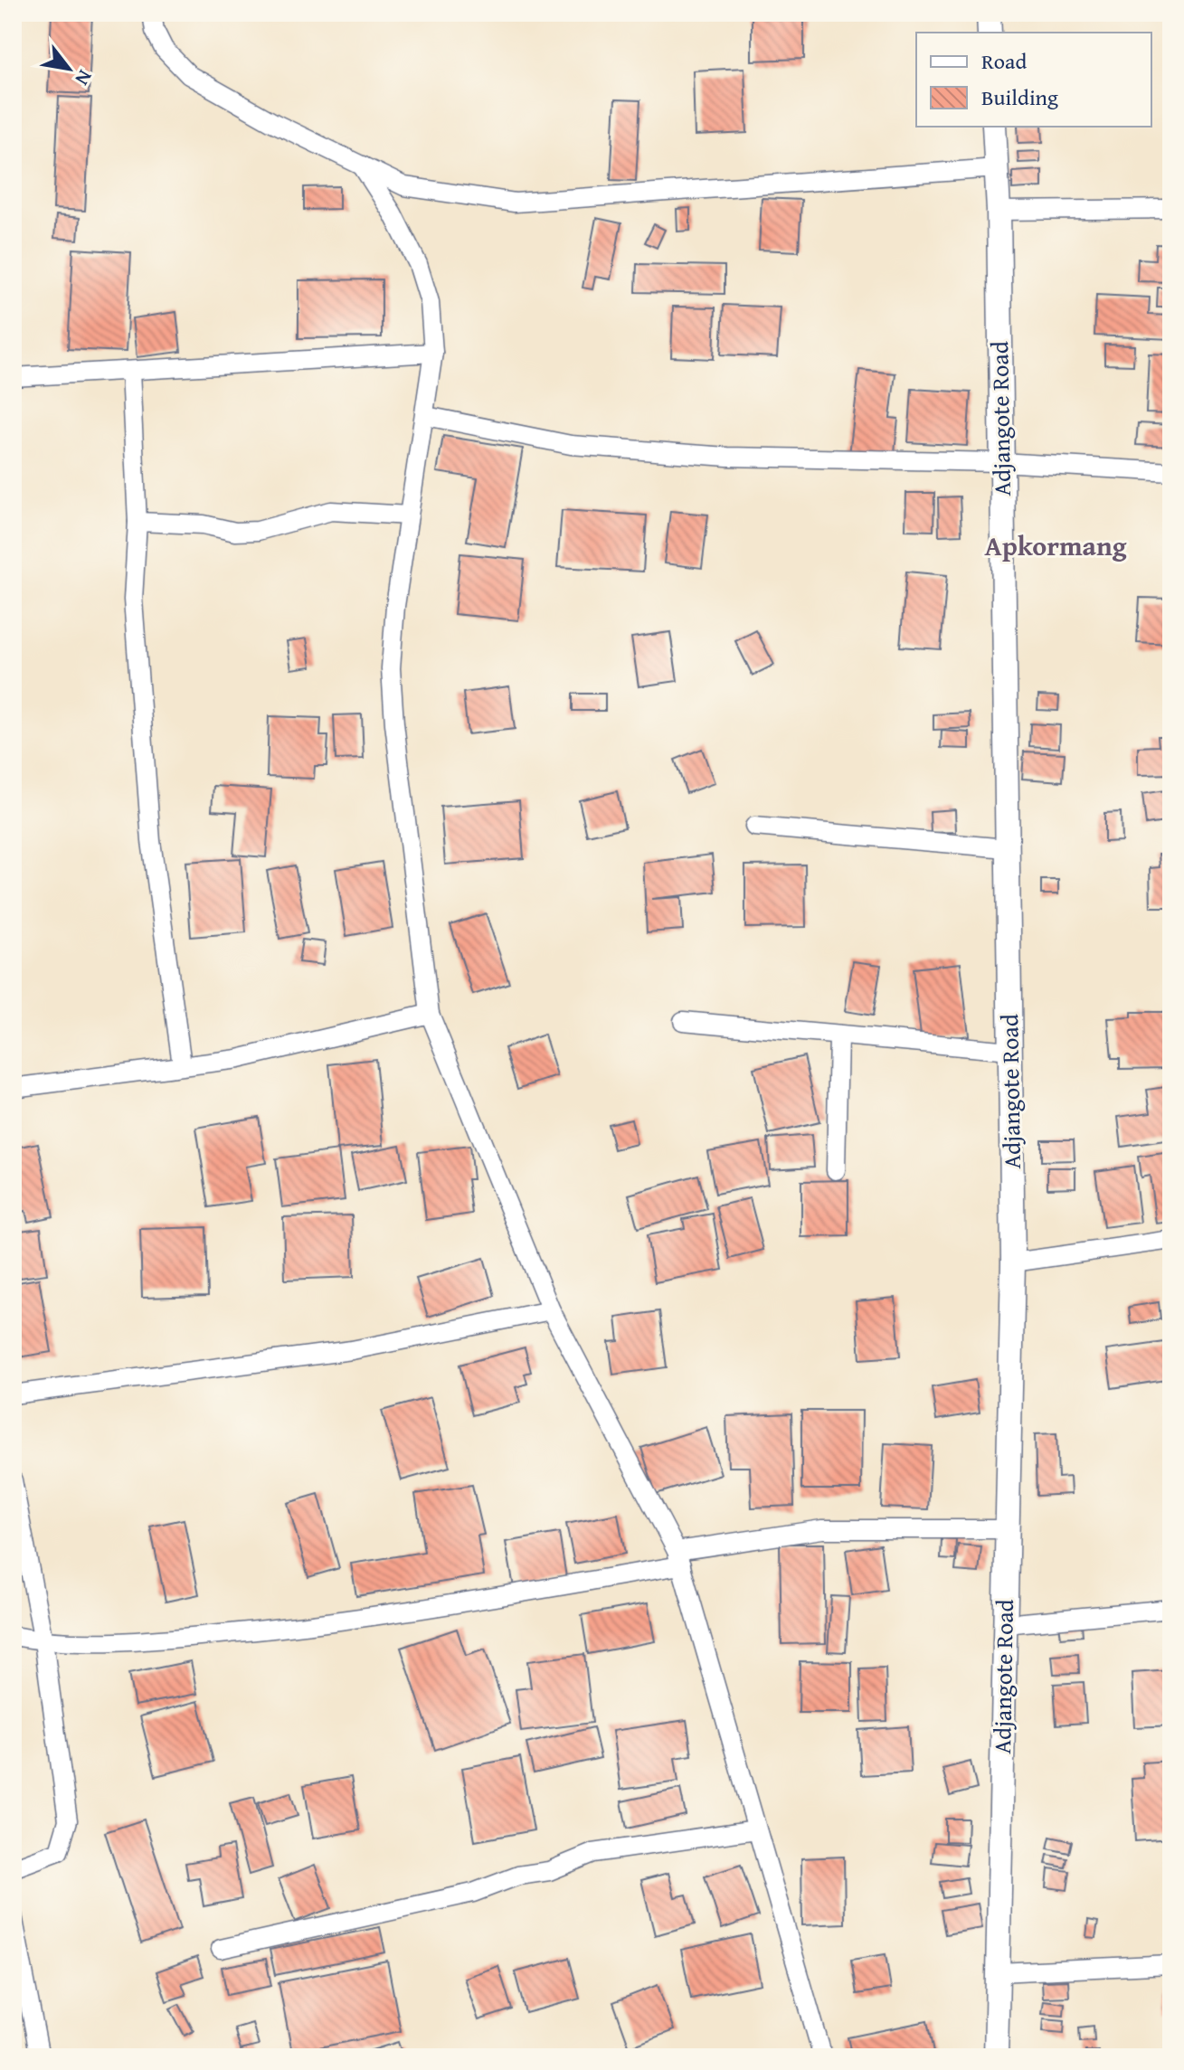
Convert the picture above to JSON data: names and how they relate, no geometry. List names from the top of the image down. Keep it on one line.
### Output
{"streets":{"street":["Adjangote Road"]},"districts":["Apkormang"],"legend":["Road","Building"],"north":"bottom right"}
